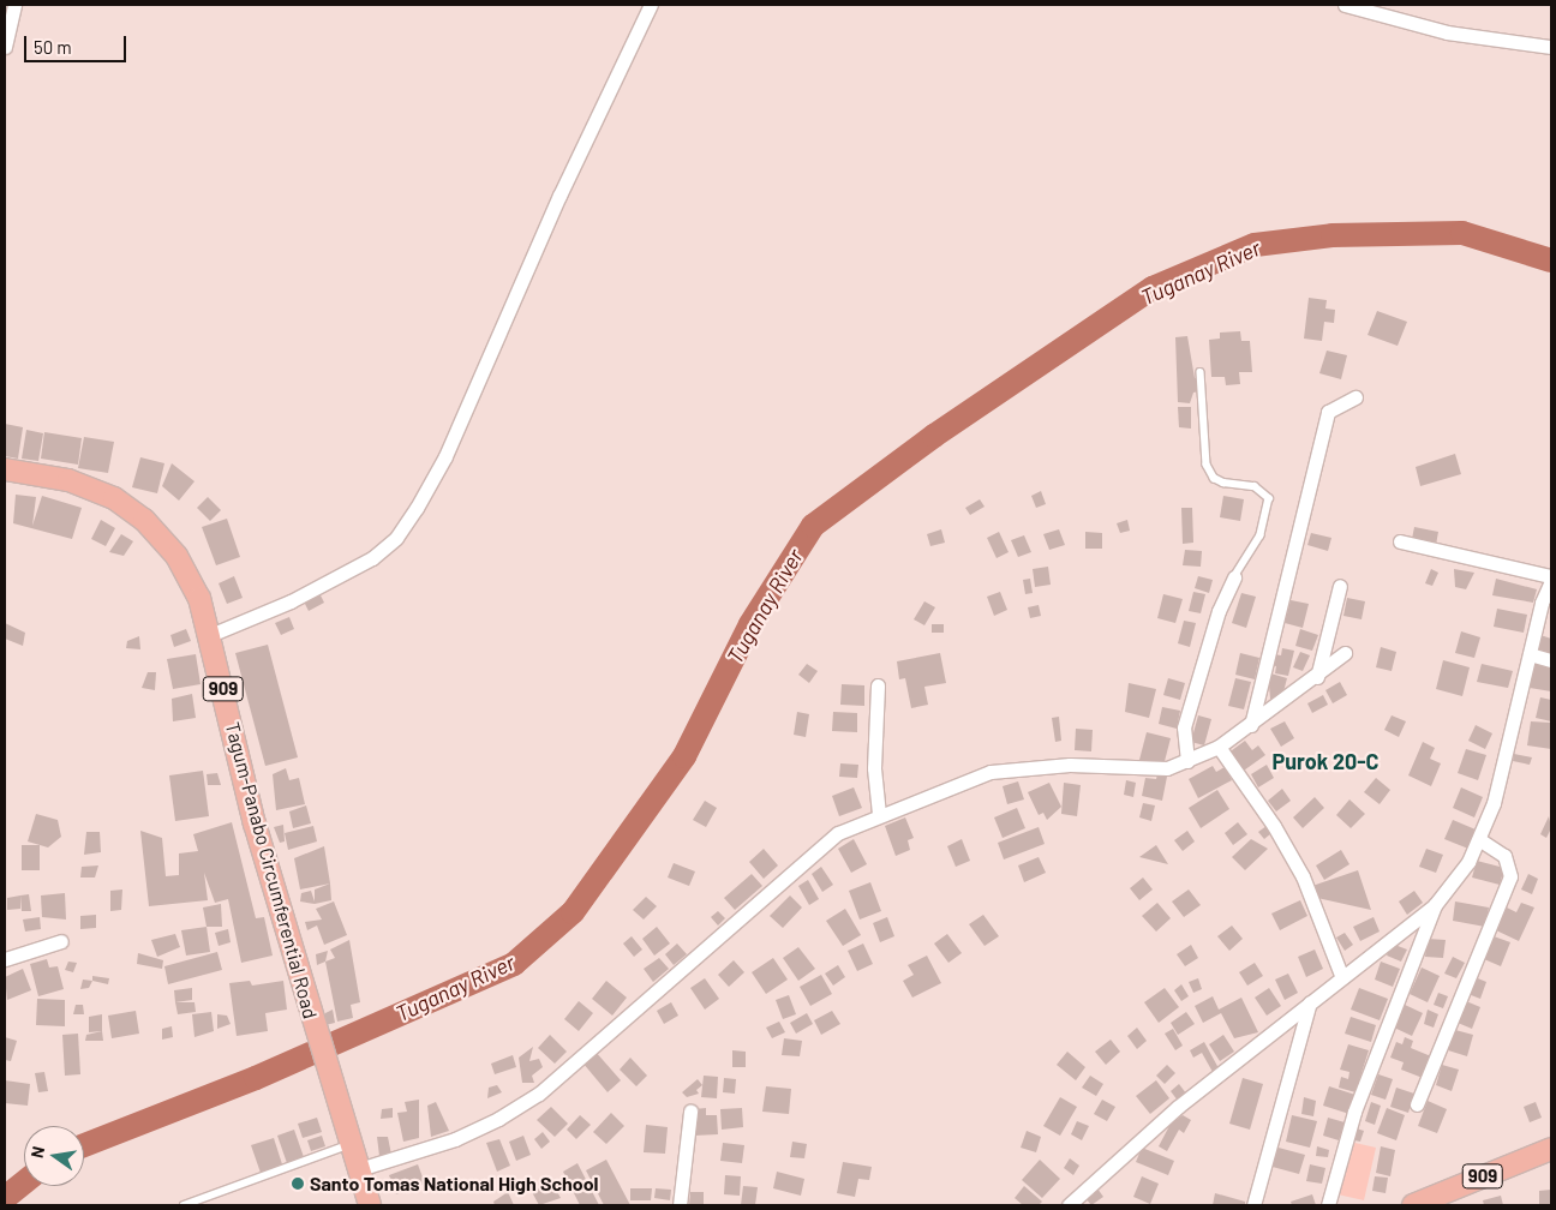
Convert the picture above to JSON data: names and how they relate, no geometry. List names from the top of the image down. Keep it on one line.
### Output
{"streets":{"main road":["909","Tagum-Panabo Circumferential Road"]},"districts":["Purok 20-C"],"water":["Tuganay River"],"places":["Santo Tomas National High School"],"scale_bar":"50 m","north":"left"}
